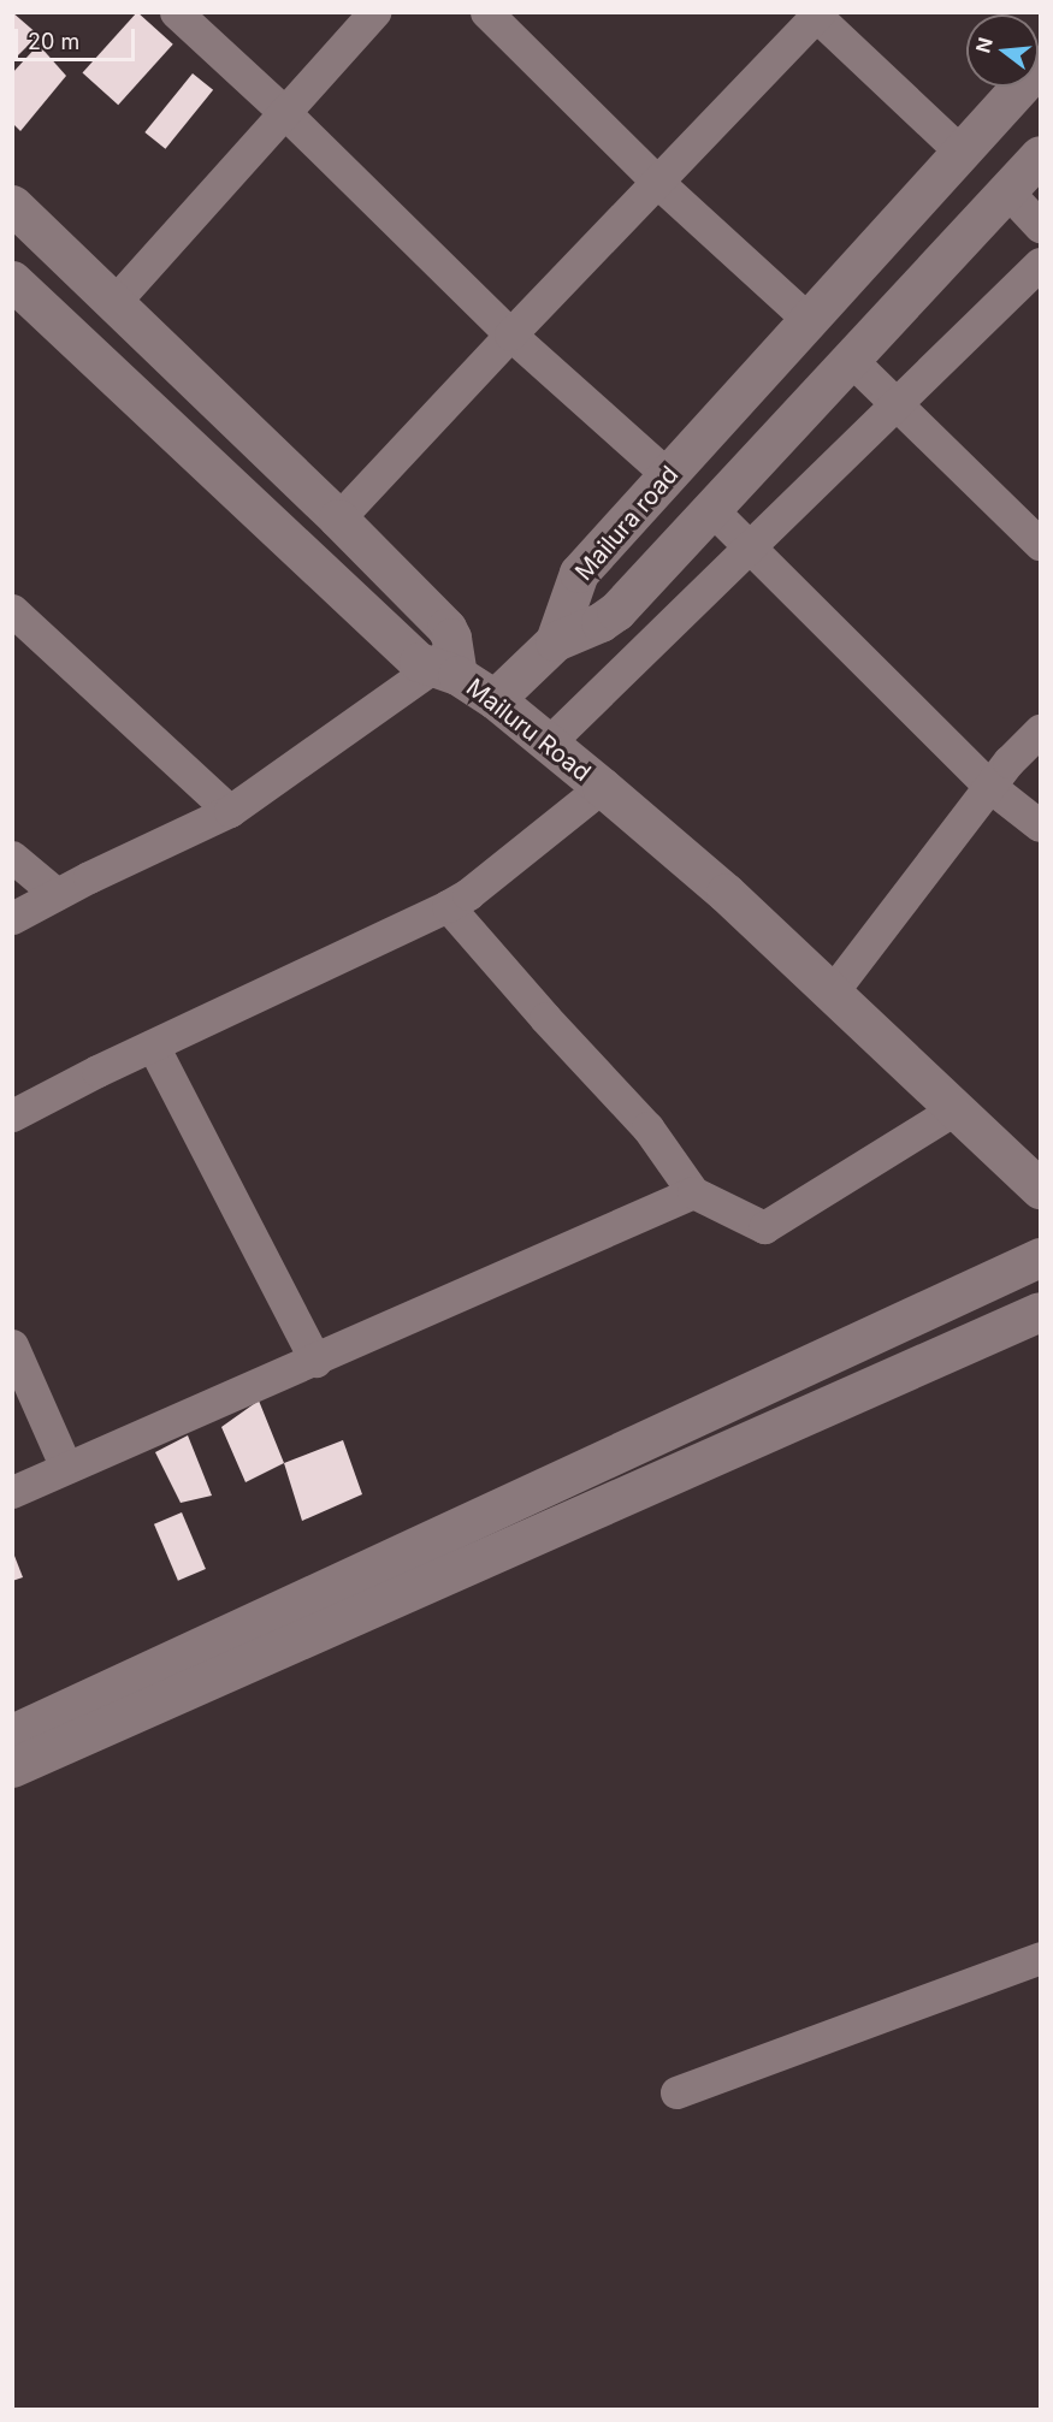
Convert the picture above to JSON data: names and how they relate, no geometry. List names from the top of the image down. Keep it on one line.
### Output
{"streets":{"street":["Mailura road","Mailuru Road"]},"scale_bar":"20 m","north":"left"}
